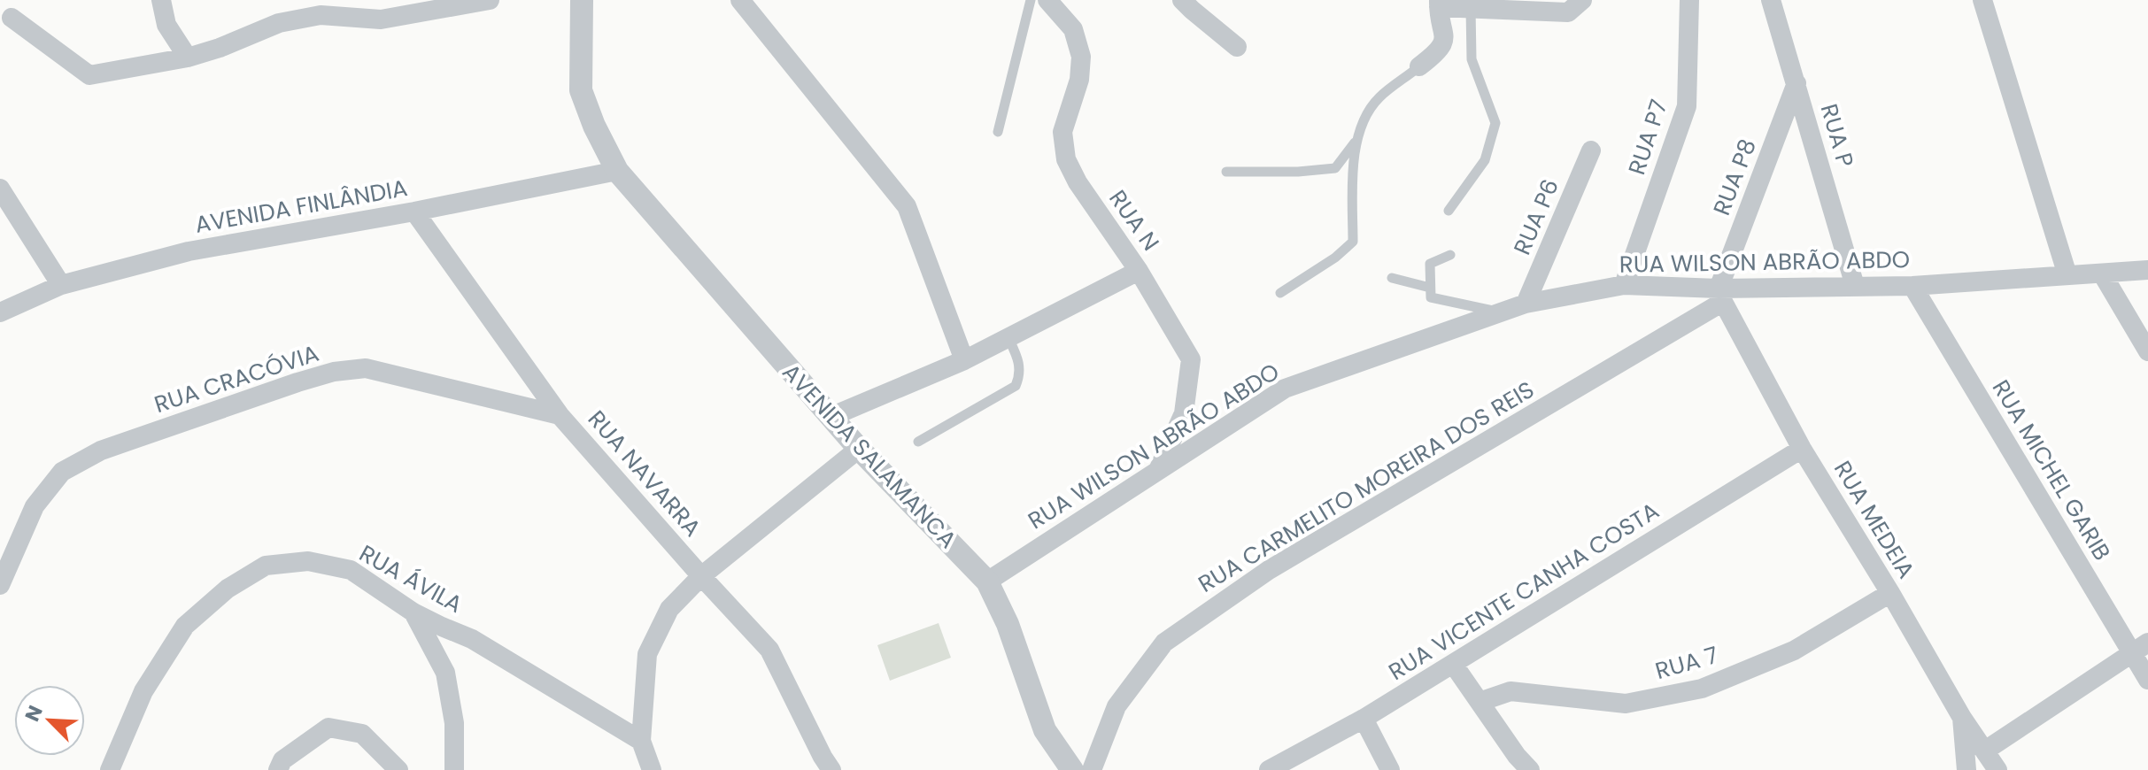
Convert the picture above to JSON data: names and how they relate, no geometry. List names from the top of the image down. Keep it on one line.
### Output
{"streets":{"street":["RUA P","RUA P7","RUA P8","AVENIDA FINLÂNDIA","RUA P6","RUA N","RUA WILSON ABRÃO ABDO","RUA CRACÓVIA","AVENIDA SALAMANCA","RUA MICHEL GARIB","RUA NAVARRA","RUA CARMELITO MOREIRA DOS REIS","RUA MEDEIA","RUA ÁVILA","RUA VICENTE CANHA COSTA","RUA 7"]},"crossings":[["RUA P","RUA P8"],["RUA P","RUA WILSON ABRÃO ABDO"],["RUA P7","RUA WILSON ABRÃO ABDO"],["RUA P8","RUA WILSON ABRÃO ABDO"],["RUA P8","RUA CARMELITO MOREIRA DOS REIS"],["RUA P8","RUA MEDEIA"],["AVENIDA FINLÂNDIA","AVENIDA SALAMANCA"],["AVENIDA FINLÂNDIA","RUA NAVARRA"],["RUA P6","RUA WILSON ABRÃO ABDO"],["RUA N","RUA WILSON ABRÃO ABDO"],["RUA WILSON ABRÃO ABDO","AVENIDA SALAMANCA"],["RUA WILSON ABRÃO ABDO","RUA MICHEL GARIB"],["RUA WILSON ABRÃO ABDO","RUA CARMELITO MOREIRA DOS REIS"],["RUA WILSON ABRÃO ABDO","RUA MEDEIA"],["RUA CRACÓVIA","RUA NAVARRA"],["RUA CARMELITO MOREIRA DOS REIS","RUA MEDEIA"],["RUA MEDEIA","RUA VICENTE CANHA COSTA"],["RUA MEDEIA","RUA 7"]],"north":"top left"}
